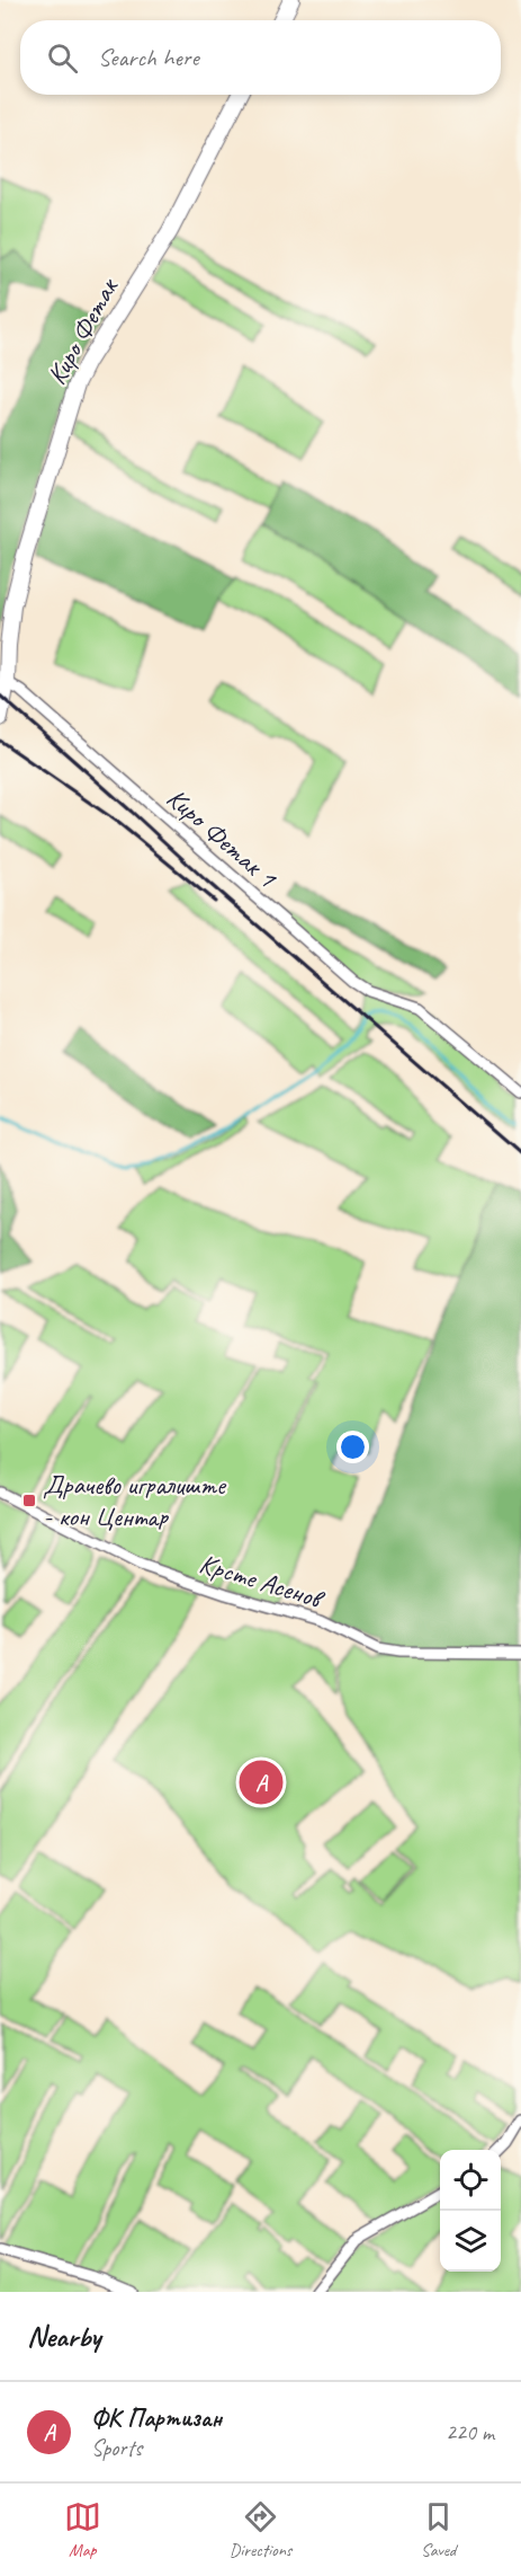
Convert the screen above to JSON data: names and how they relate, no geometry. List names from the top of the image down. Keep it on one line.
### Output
{"streets":{"main road":["Киро Фетак"],"street":["Киро Фетак 1","Крсте Асенов"]},"crossings":[["Киро Фетак","Киро Фетак 1"]],"places":{"transit":["Драчево игралиште - кон Центар"]},"page":{"search":"Search here","pins":"A","heading":"Nearby","list":[{"mark":"A","name":"ФК Партизан","note":"Sports","value":"220 m"}],"nav":["Map","Directions","Saved"]}}
